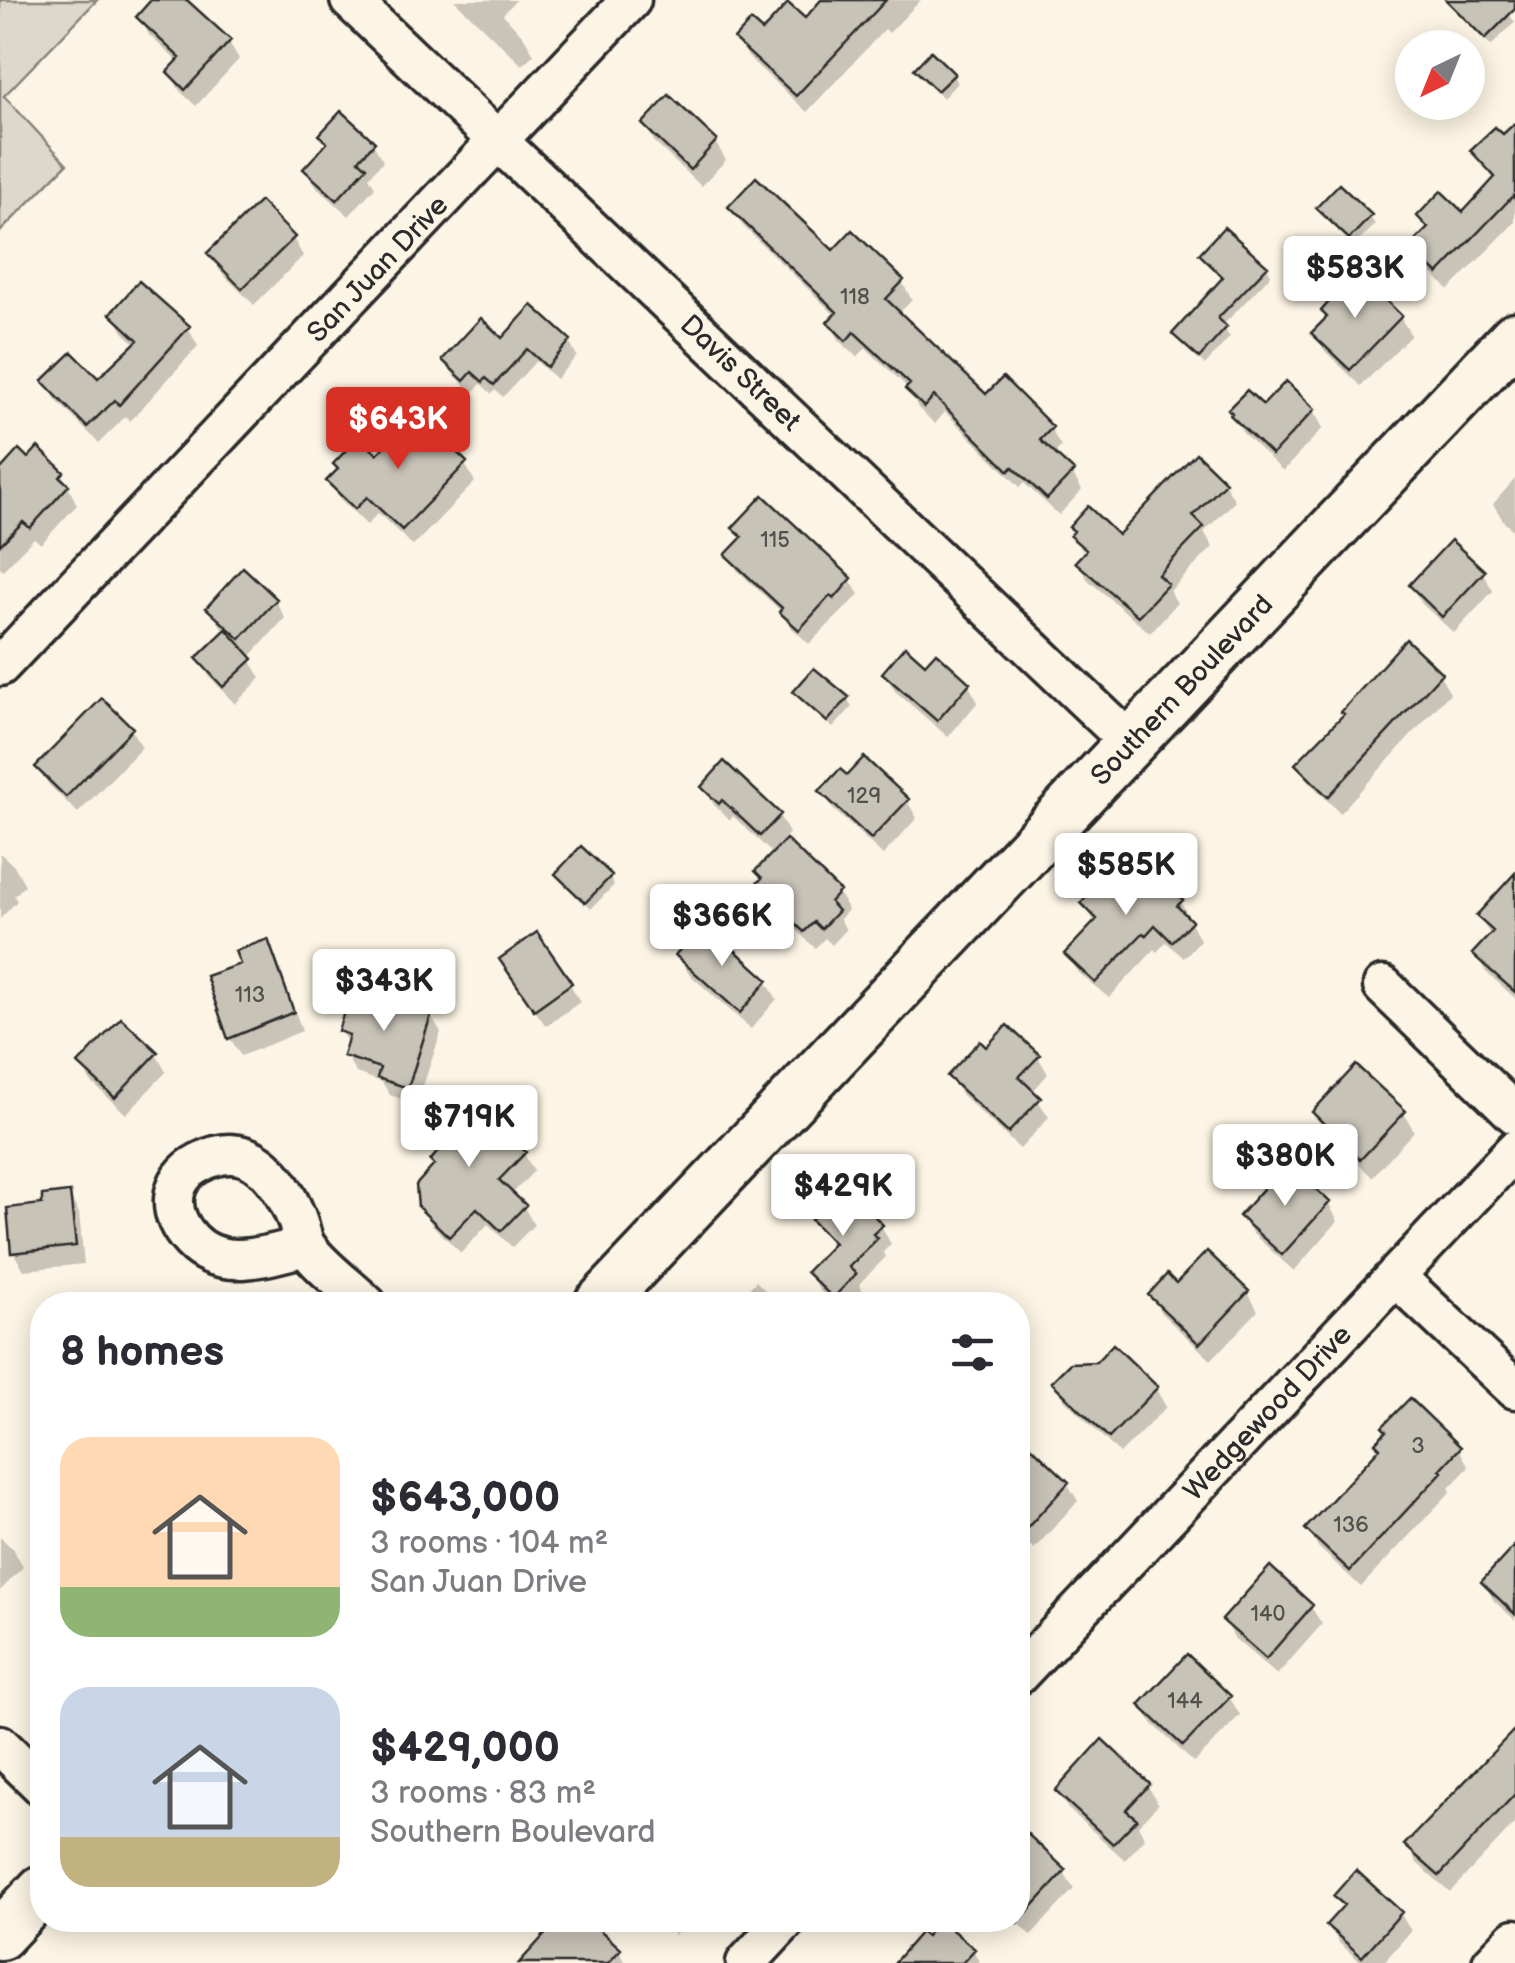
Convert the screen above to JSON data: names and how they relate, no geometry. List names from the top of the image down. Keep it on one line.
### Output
{"streets":{"street":["San Juan Drive","Davis Street","Southern Boulevard","Wedgewood Drive"]},"crossings":[["San Juan Drive","Davis Street"],["Davis Street","Southern Boulevard"]],"house_numbers":["118","115","129","113","3","136","140","144"],"north":"bottom left","page":{"price":["$583K","$643K","$585K","$366K","$343K","$719K","$380K","$429K"],"heading":"8 homes","list":[{"name":"$643,000","note":"3 rooms · 104 m² · San Juan Drive"},{"name":"$429,000","note":"3 rooms · 83 m² · Southern Boulevard"}]}}
